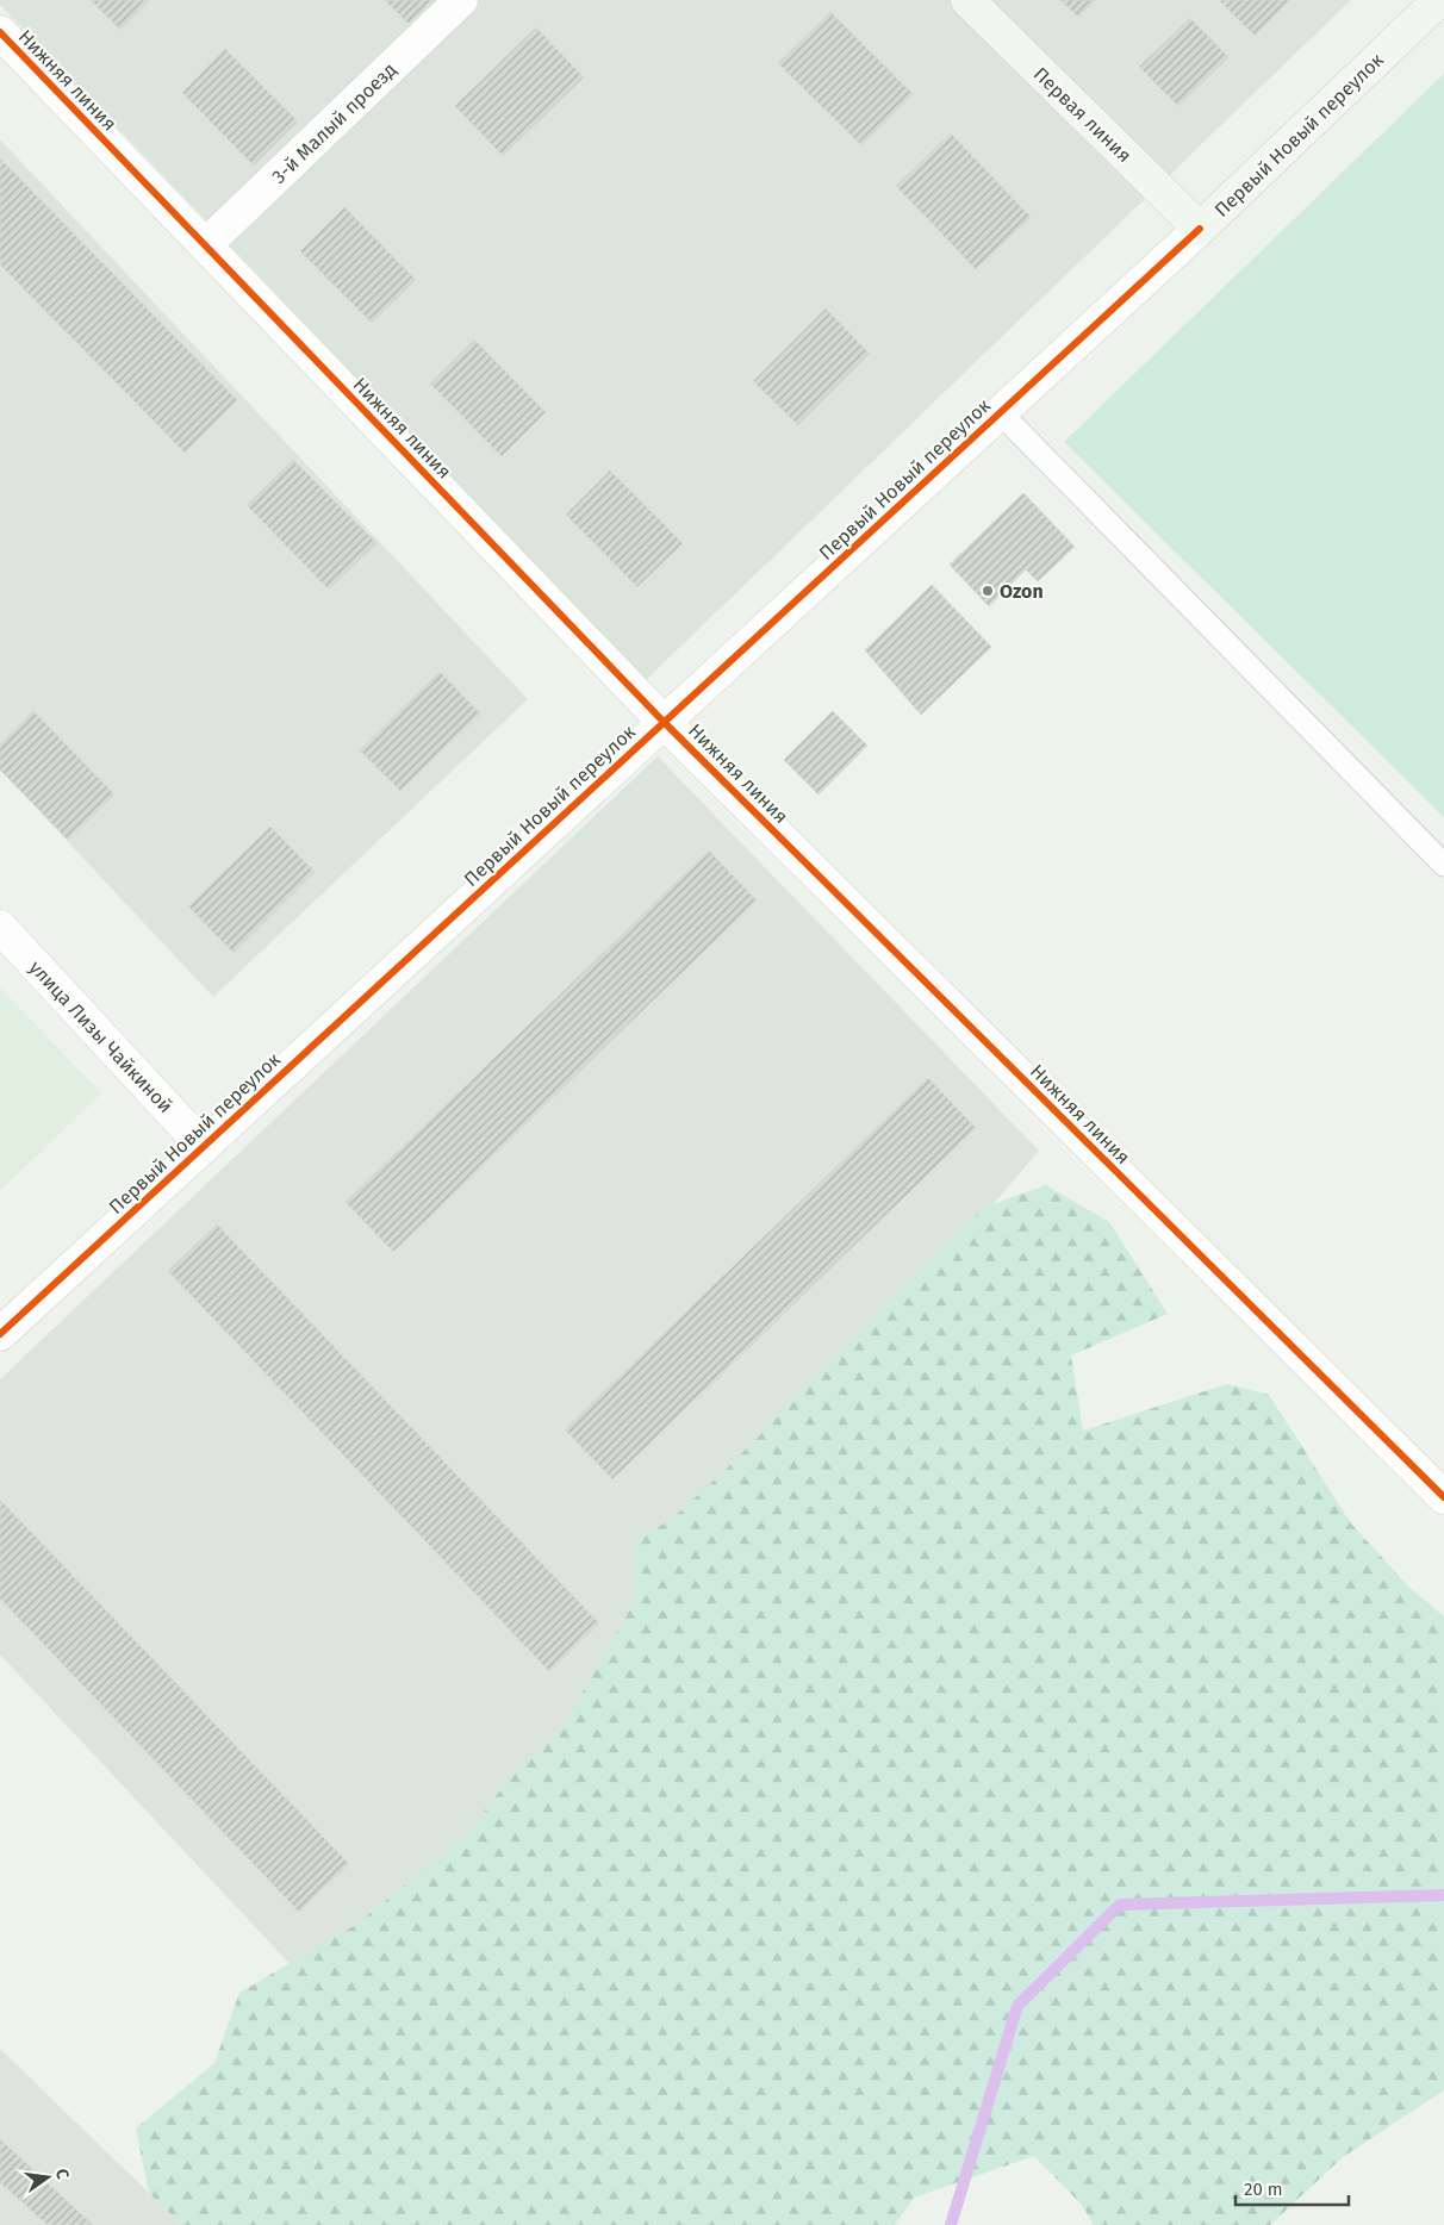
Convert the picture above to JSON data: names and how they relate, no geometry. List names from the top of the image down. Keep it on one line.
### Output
{"streets":{"main road":["Первая линия","Первый Новый переулок"],"street":["Нижняя линия","3-й Малый проезд","улица Лизы Чайкиной"]},"crossings":[["Нижняя линия","3-й Малый проезд"],["Нижняя линия","Первый Новый переулок"],["Первая линия","Первый Новый переулок"],["Первый Новый переулок","улица Лизы Чайкиной"]],"places":["Ozon"],"scale_bar":"20 m","north":"right"}
